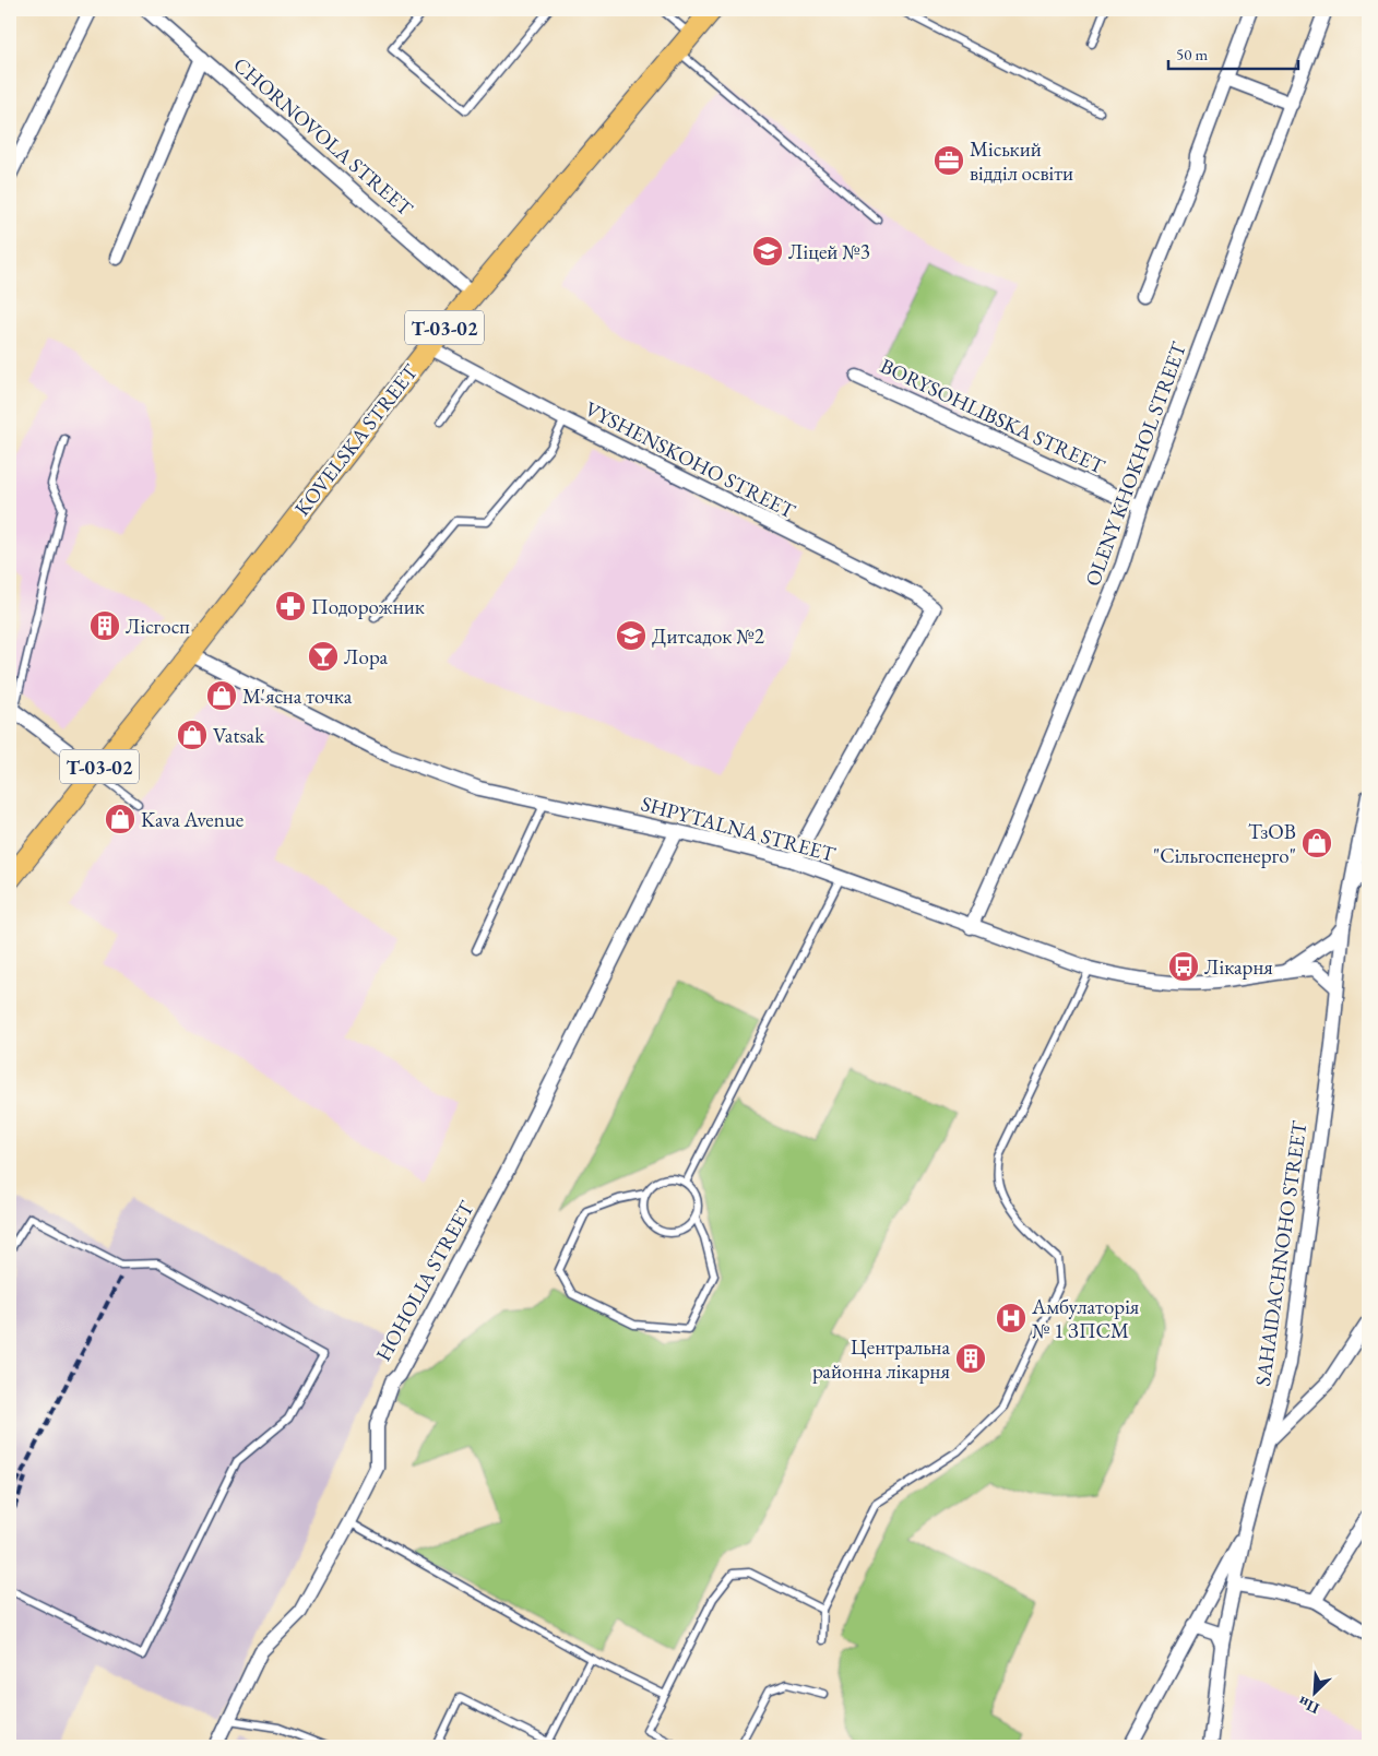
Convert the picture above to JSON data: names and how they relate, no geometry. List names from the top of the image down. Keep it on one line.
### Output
{"streets":{"main road":["Т-03-02","KOVELSKA STREET"],"street":["CHORNOVOLA STREET","BORYSOHLIBSKA STREET","VYSHENSKOHO STREET","OLENY KHOKHOL STREET","SHPYTALNA STREET","SAHAIDACHNOHO STREET","HOHOLIA STREET"]},"crossings":[["CHORNOVOLA STREET","KOVELSKA STREET"],["BORYSOHLIBSKA STREET","OLENY KHOKHOL STREET"],["KOVELSKA STREET","VYSHENSKOHO STREET"],["KOVELSKA STREET","SHPYTALNA STREET"],["VYSHENSKOHO STREET","SHPYTALNA STREET"],["OLENY KHOKHOL STREET","SHPYTALNA STREET"],["SHPYTALNA STREET","SAHAIDACHNOHO STREET"],["SHPYTALNA STREET","HOHOLIA STREET"]],"places":{"office":["Міський відділ освіти"],"school or university":["Ліцей №3","Дитсадок №2"],"pharmacy":["Подорожник"],"building":["Лісгосп","Центральна районна лікарня"],"bar":["Лора"],"shop":["М'ясна точка","Vatsak","Kava Avenue","ТзОВ \"Сільгоспенерго\""],"bus stop":["Лікарня"],"hospital":["Амбулаторія № 1 ЗПСМ"]},"scale_bar":"50 m","north":"bottom left"}
